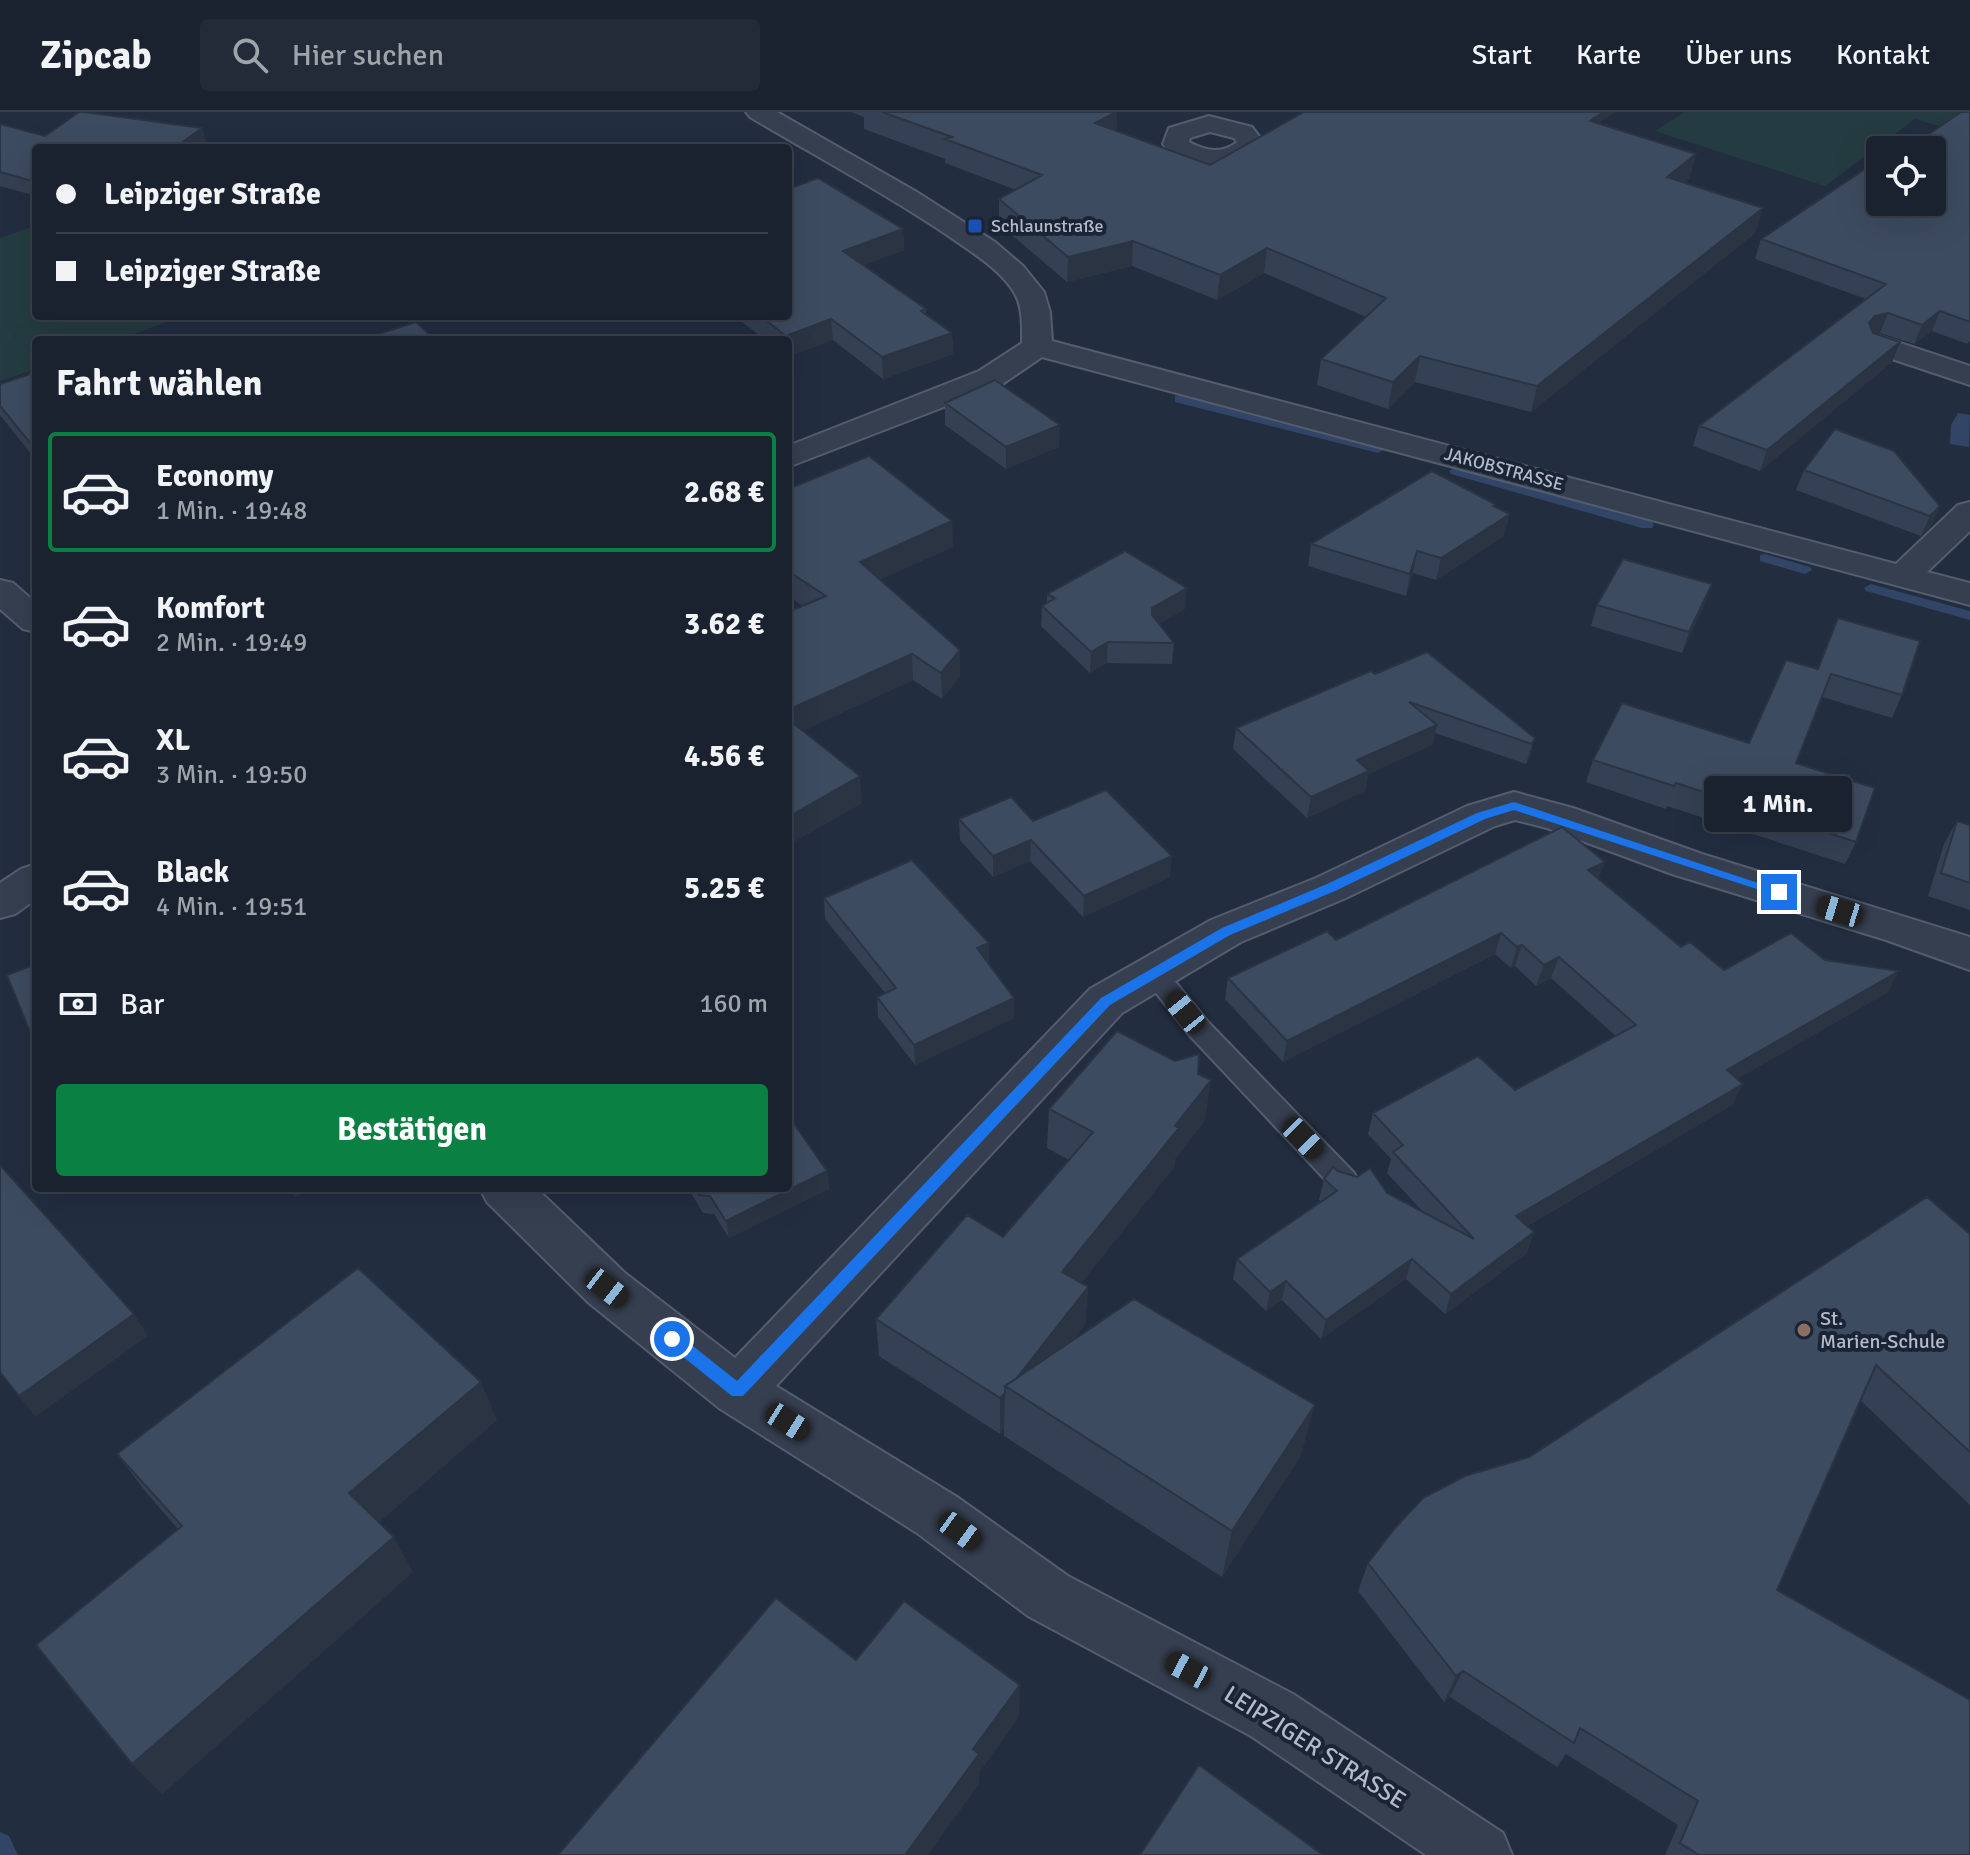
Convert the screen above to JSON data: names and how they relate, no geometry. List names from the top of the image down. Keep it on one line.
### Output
{"streets":{"street":["JAKOBSTRASSE","LEIPZIGER STRASSE"]},"places":{"transit":["Schlaunstraße"],"other":["St. Marien-Schule"]},"page":{"header":"Zipcab","search":"Hier suchen","nav":["Start","Karte","Über uns","Kontakt"],"banner":["Leipziger Straße","Leipziger Straße"],"heading":"Fahrt wählen","list":[{"name":"Economy","note":"1 Min. · 19:48","value":"2.68 €"},{"name":"Komfort","note":"2 Min. · 19:49","value":"3.62 €"},{"name":"XL","note":"3 Min. · 19:50","value":"4.56 €"},{"name":"Black","note":"4 Min. · 19:51","value":"5.25 €"}],"bubble":"1 Min.","pay":["Bar","160 m"],"buttons":"Bestätigen"}}
